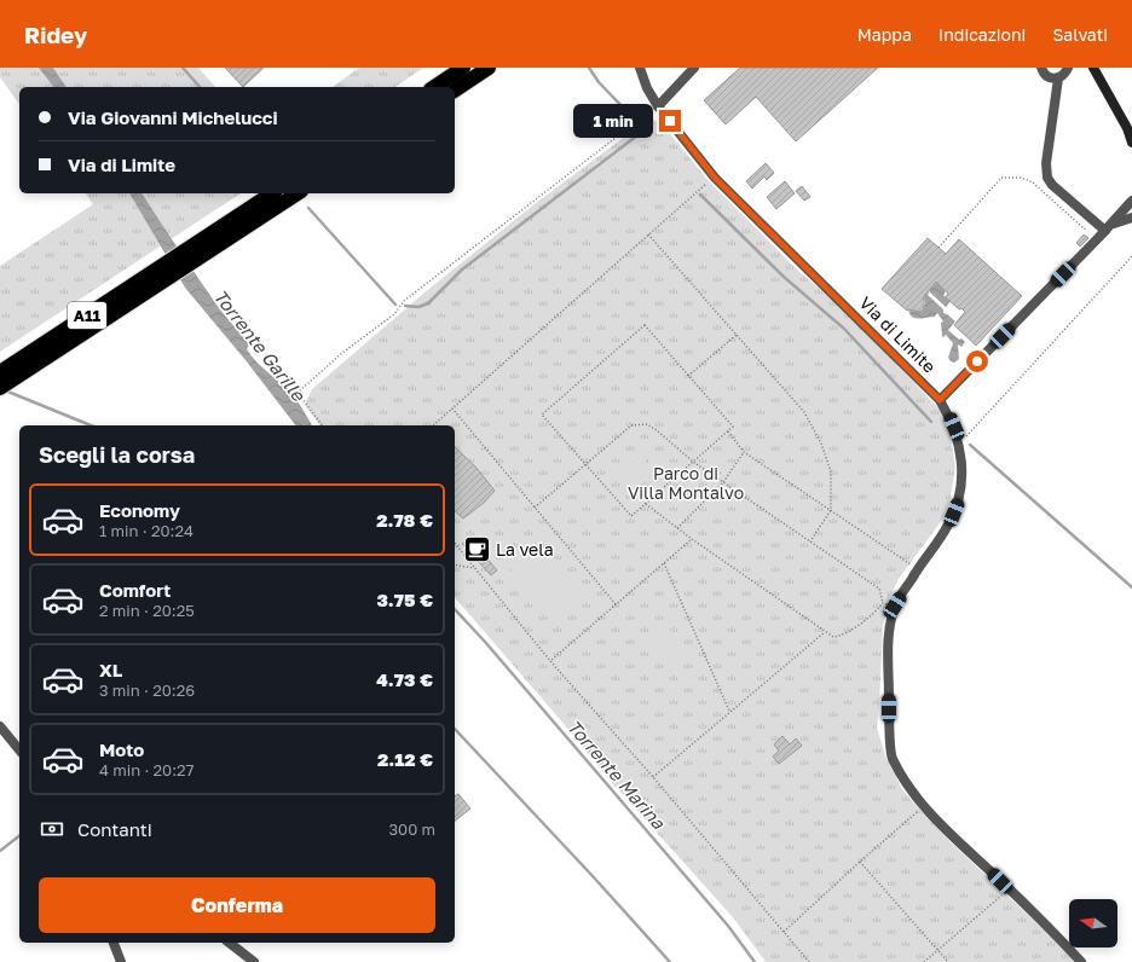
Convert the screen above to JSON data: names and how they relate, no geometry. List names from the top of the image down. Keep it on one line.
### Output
{"streets":{"highway":["A11"],"street":["Via di Limite"]},"water":["Torrente Garille","Torrente Marina"],"parks":["Parco di Villa Montalvo"],"places":{"cafe":["La vela"]},"north":"left","page":{"header":"Ridey","nav":["Mappa","Indicazioni","Salvati"],"banner":["Via Giovanni Michelucci","Via di Limite"],"bubble":"1 min","heading":"Scegli la corsa","list":[{"name":"Economy","note":"1 min · 20:24","value":"2.78 €"},{"name":"Comfort","note":"2 min · 20:25","value":"3.75 €"},{"name":"XL","note":"3 min · 20:26","value":"4.73 €"},{"name":"Moto","note":"4 min · 20:27","value":"2.12 €"}],"pay":["Contanti","300 m"],"buttons":"Conferma"}}
